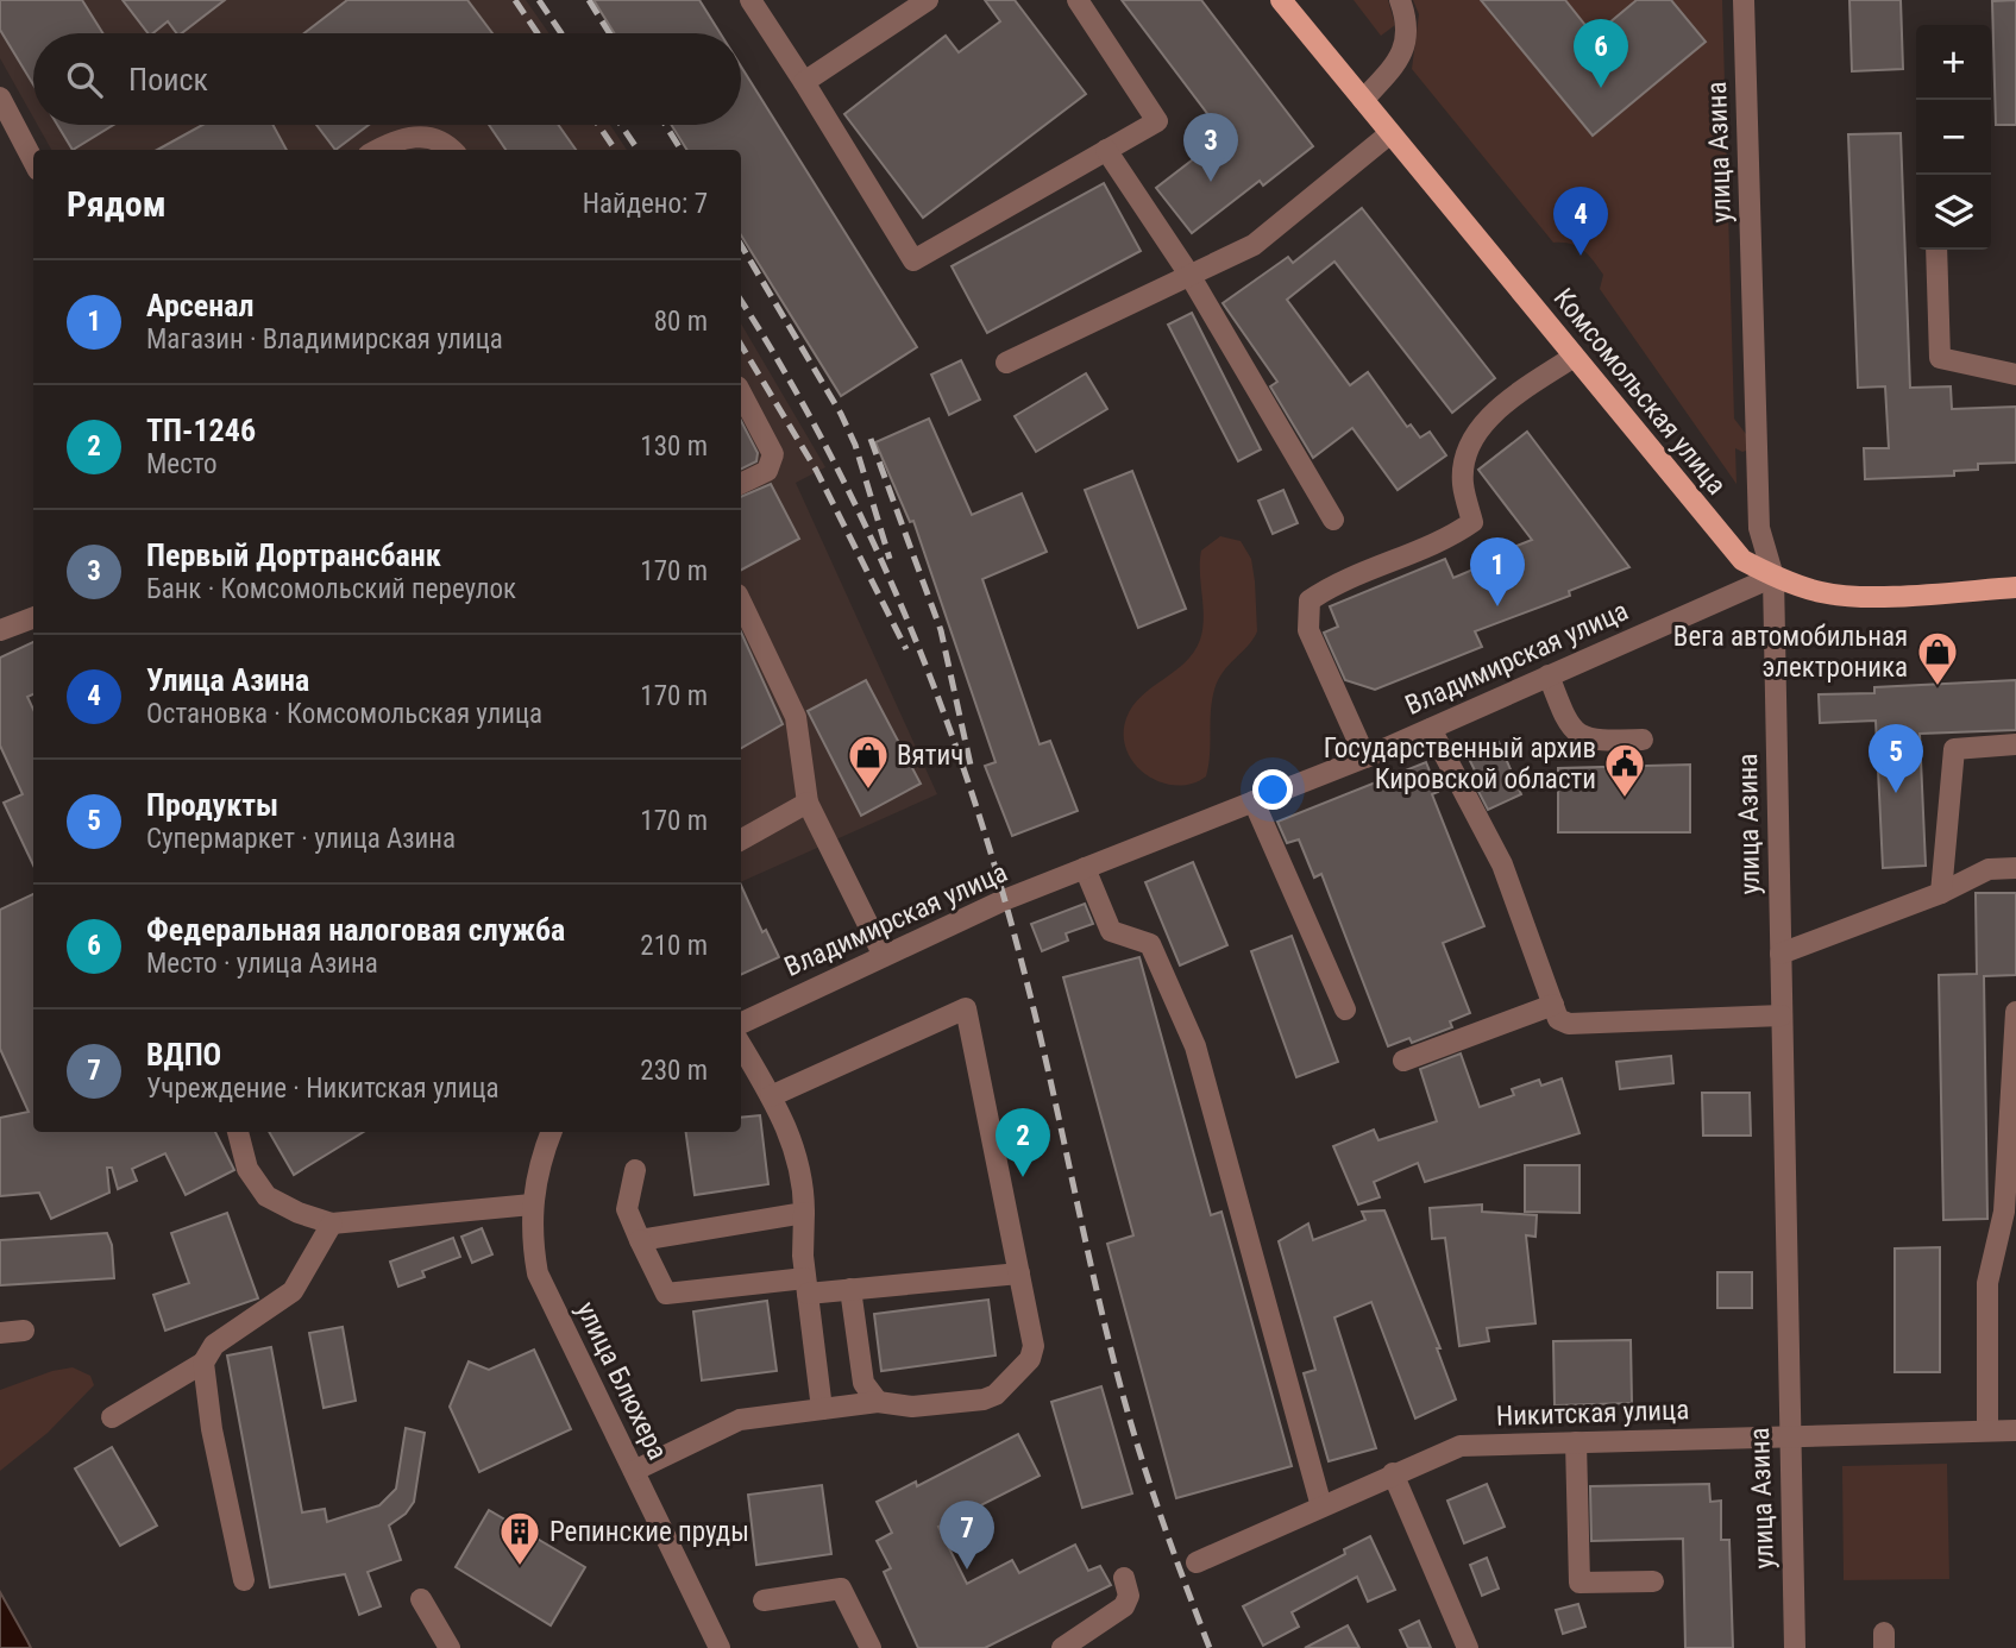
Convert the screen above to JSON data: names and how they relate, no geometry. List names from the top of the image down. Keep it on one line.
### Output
{"streets":{"main road":["Комсомольская улица"],"street":["улица Азина","Владимирская улица","улица Блюхера","Никитская улица"]},"crossings":[["улица Азина","Комсомольская улица"],["улица Азина","Владимирская улица"],["улица Азина","Никитская улица"],["Комсомольская улица","Владимирская улица"]],"places":{"shop":["Вега автомобильная электроника","Вятич"],"public building":["Государственный архив Кировской области"],"building":["Репинские пруды"]},"page":{"pins":["6","3","4","1","5","2","7"],"map_buttons":["+","−"],"search":"Поиск","heading":["Рядом","Найдено: 7"],"list":[{"mark":"1","name":"Арсенал","note":"Магазин · Владимирская улица","value":"80 m"},{"mark":"2","name":"ТП-1246","note":"Место","value":"130 m"},{"mark":"3","name":"Первый Дортрансбанк","note":"Банк · Комсомольский переулок","value":"170 m"},{"mark":"4","name":"Улица Азина","note":"Остановка · Комсомольская улица","value":"170 m"},{"mark":"5","name":"Продукты","note":"Супермаркет · улица Азина","value":"170 m"},{"mark":"6","name":"Федеральная налоговая служба","note":"Место · улица Азина","value":"210 m"},{"mark":"7","name":"ВДПО","note":"Учреждение · Никитская улица","value":"230 m"}]}}
